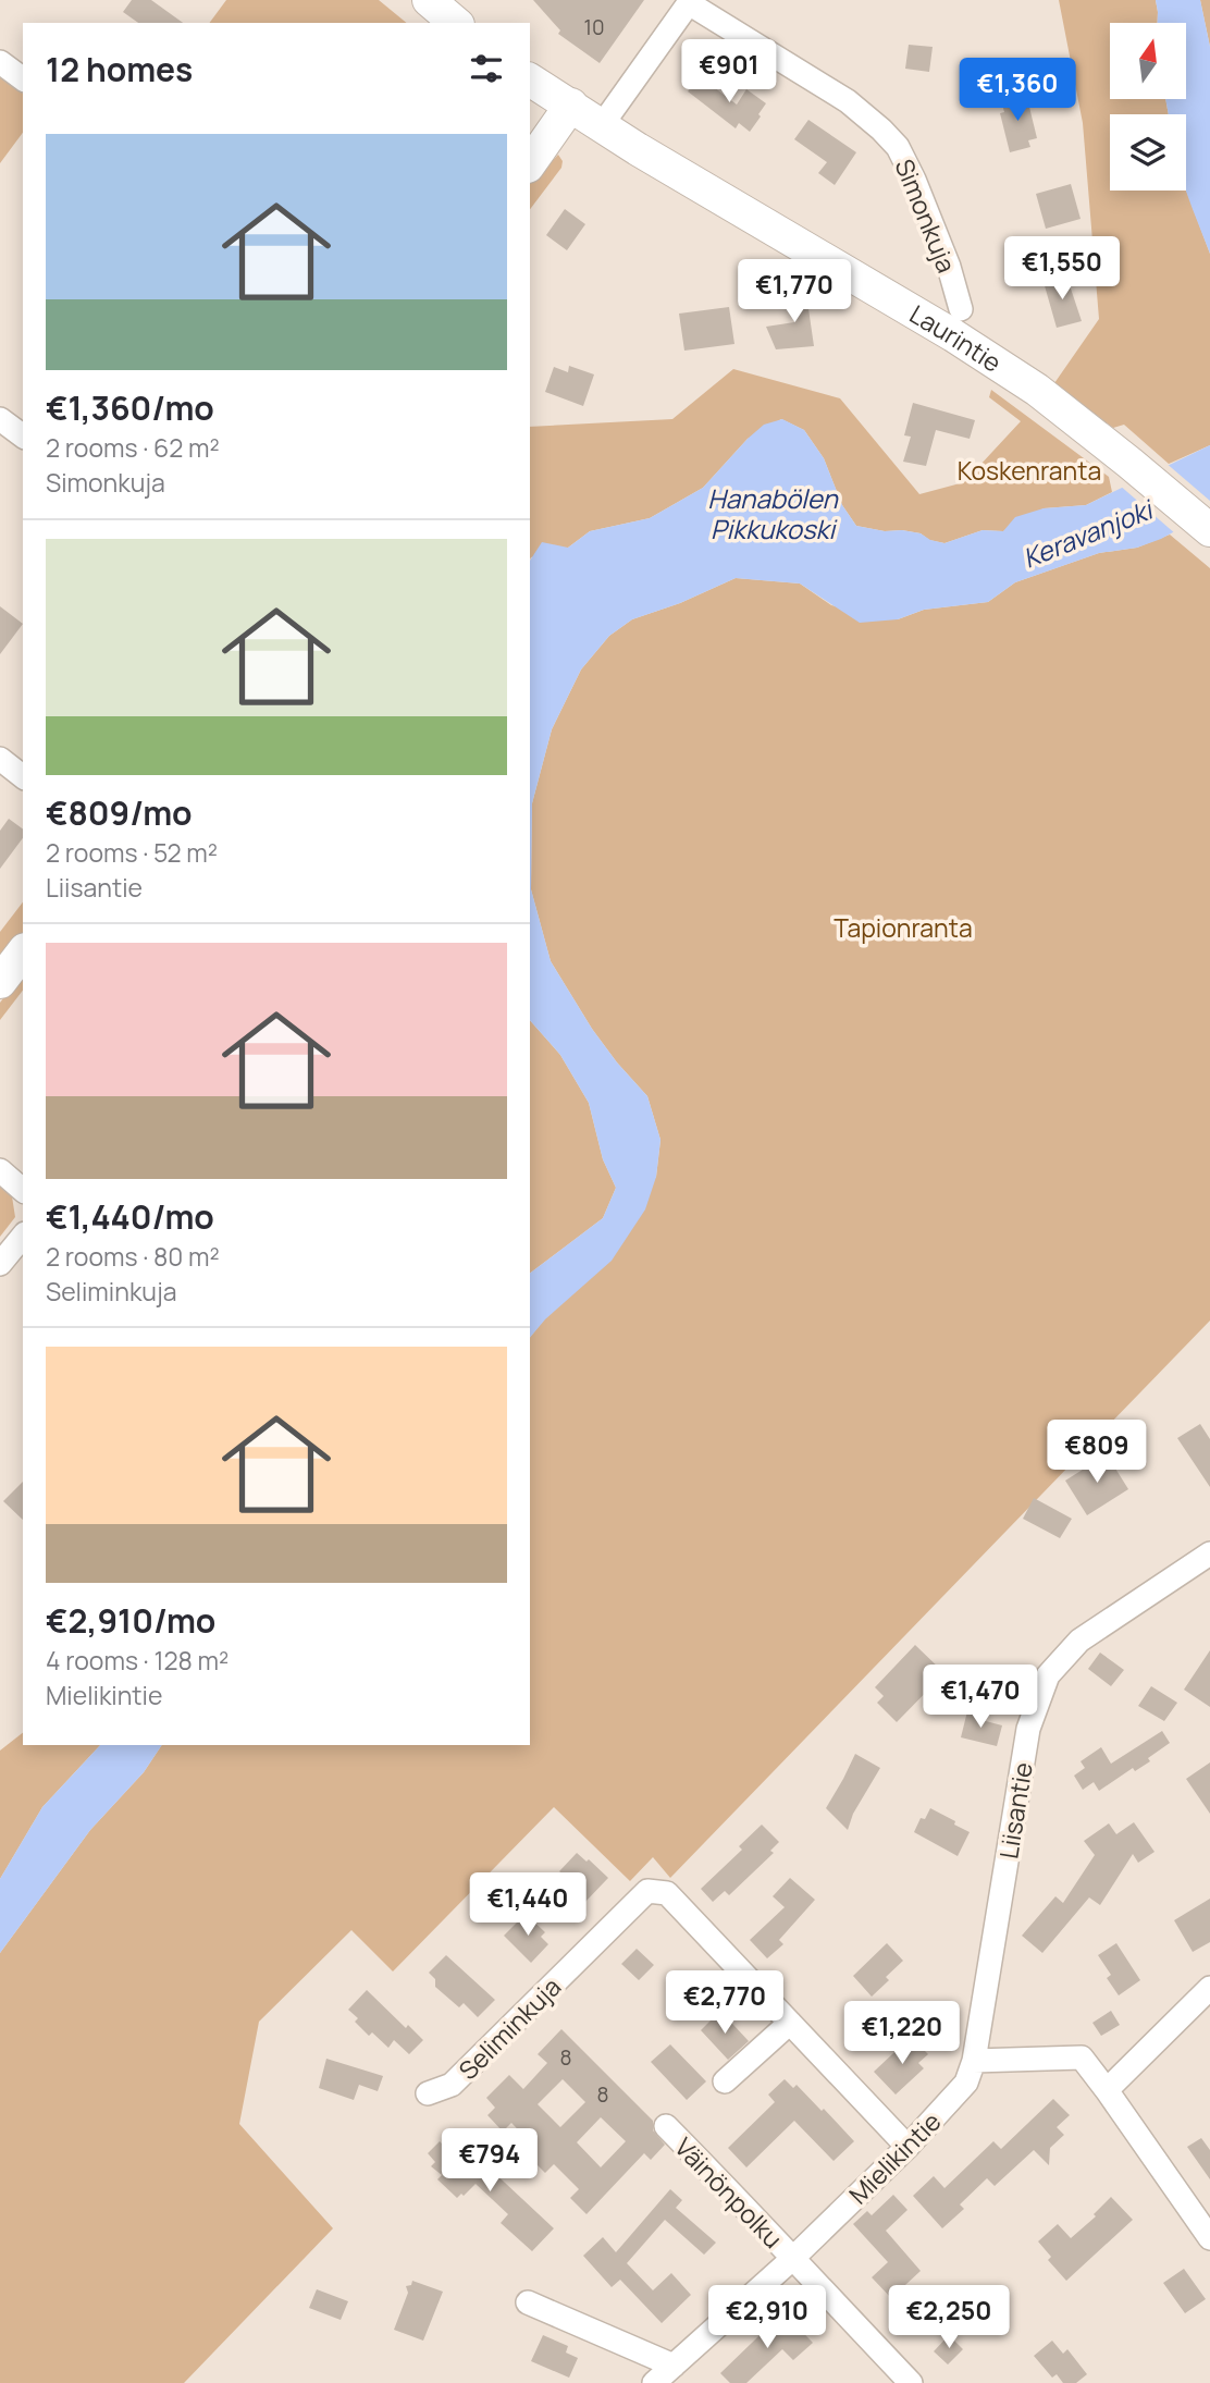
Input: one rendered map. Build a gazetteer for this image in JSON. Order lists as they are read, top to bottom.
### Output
{
  "streets": {
    "street": [
      "Simonkuja",
      "Laurintie",
      "Liisantie",
      "Seliminkuja",
      "Mielikintie",
      "Väinönpolku"
    ]
  },
  "crossings": [
    ["Liisantie", "Mielikintie"],
    ["Seliminkuja", "Mielikintie"],
    ["Mielikintie", "Väinönpolku"]
  ],
  "water": ["Hanabölen Pikkukoski", "Keravanjoki"],
  "parks": ["Koskenranta", "Tapionranta"],
  "house_numbers": ["10", "8", "8"],
  "north": "top",
  "page": {
    "heading": "12 homes",
    "price": [
      "€901",
      "€1,360",
      "€1,550",
      "€1,770",
      "€809",
      "€1,470",
      "€1,440",
      "€2,770",
      "€1,220",
      "€794",
      "€2,910",
      "€2,250"
    ],
    "list": [
      {
        "name": "€1,360/mo",
        "note": "2 rooms · 62 m² · Simonkuja"
      },
      {
        "name": "€809/mo",
        "note": "2 rooms · 52 m² · Liisantie"
      },
      {
        "name": "€1,440/mo",
        "note": "2 rooms · 80 m² · Seliminkuja"
      },
      {
        "name": "€2,910/mo",
        "note": "4 rooms · 128 m² · Mielikintie"
      }
    ]
  }
}
